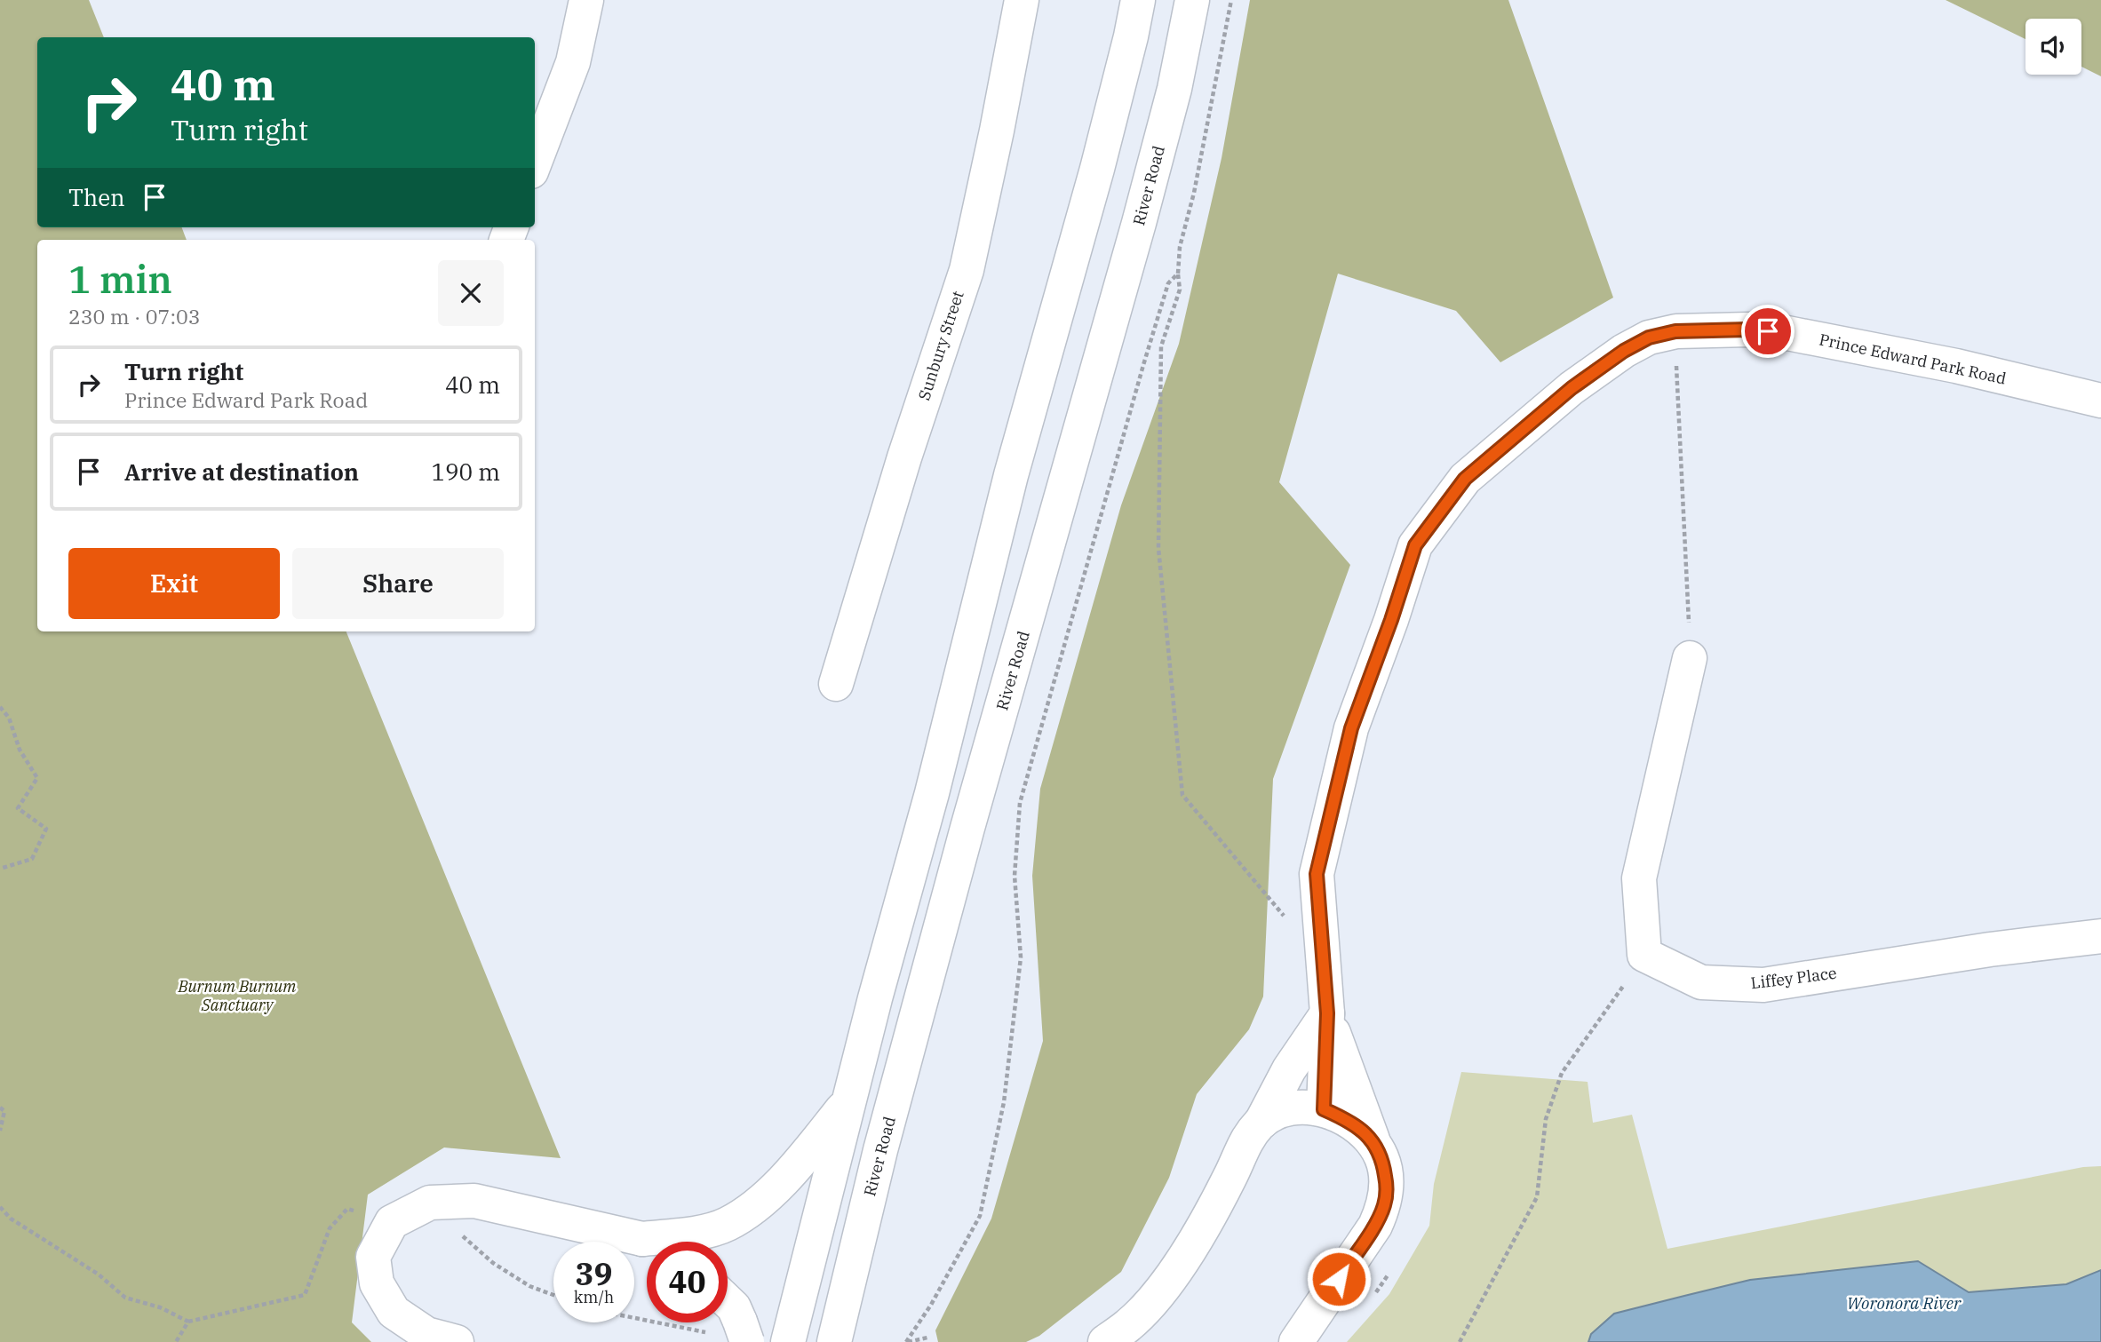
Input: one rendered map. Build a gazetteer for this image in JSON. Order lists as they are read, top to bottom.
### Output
{
  "streets": {
    "street": [
      "River Road",
      "Sunbury Street",
      "Prince Edward Park Road",
      "Liffey Place"
    ]
  },
  "water": ["Woronora River"],
  "parks": ["Burnum Burnum Sanctuary"],
  "page": {
    "turn": ["40 m", "Turn right"],
    "then": "Then",
    "heading": ["1 min", "230 m · 07:03"],
    "list": [
      {
        "name": "Turn right",
        "note": "Prince Edward Park Road",
        "value": "40 m"
      },
      {
        "name": "Arrive at destination",
        "value": "190 m"
      }
    ],
    "buttons": ["Exit", "Share"],
    "speed": "39 km/h",
    "limit": "40"
  }
}
